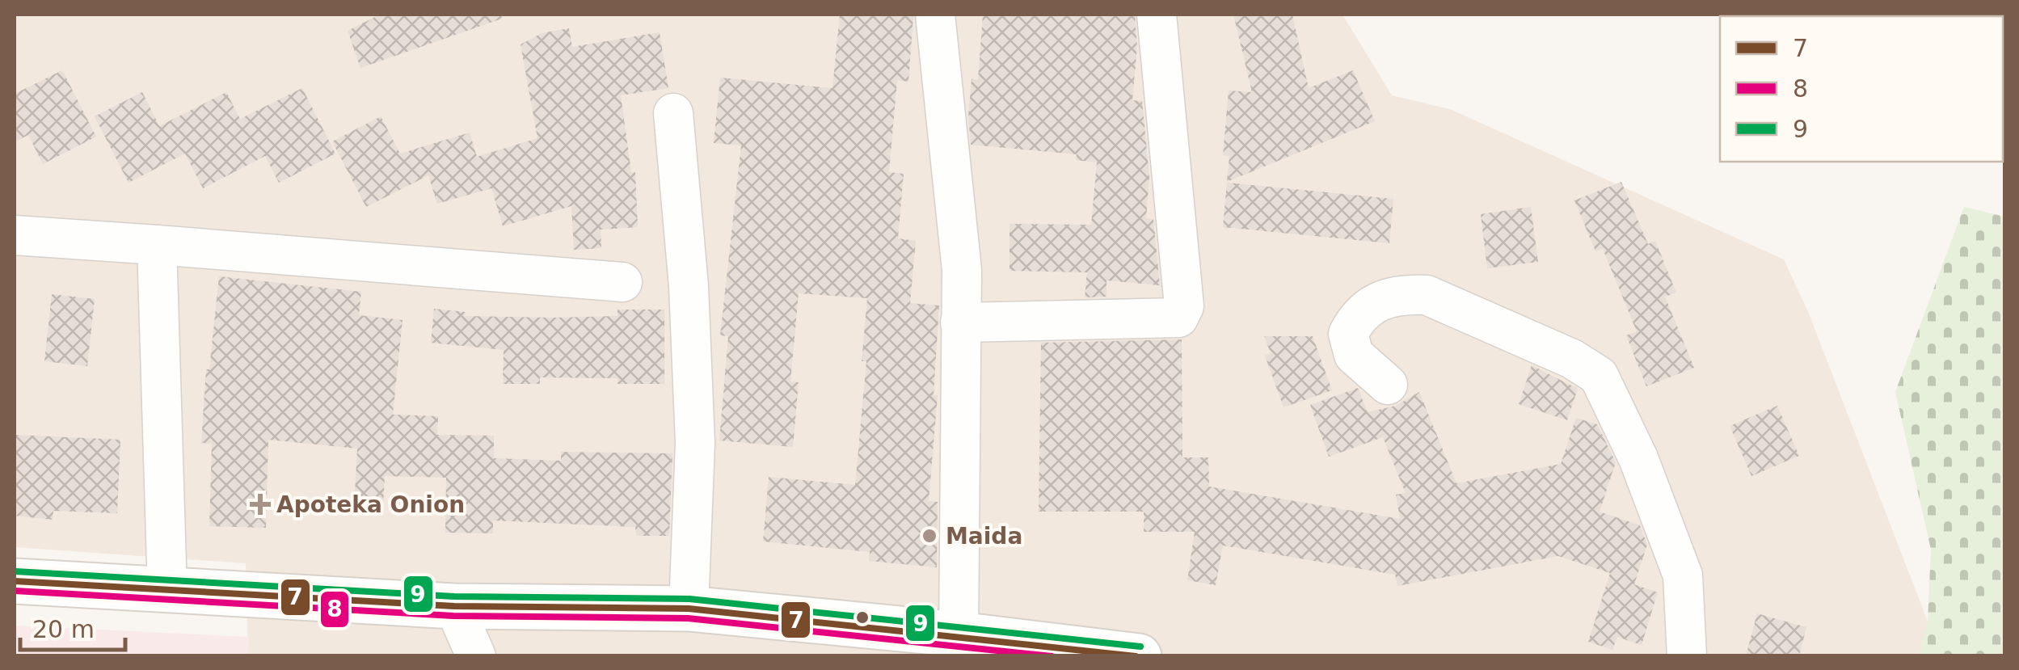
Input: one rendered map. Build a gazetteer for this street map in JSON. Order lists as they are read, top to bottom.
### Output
{
  "places": {
    "health": ["Apoteka Onion"],
    "other": ["Maida"]
  },
  "lines": ["transit line 9", "transit line 7", "transit line 8"],
  "legend": ["7", "8", "9"],
  "scale_bar": "20 m"
}
